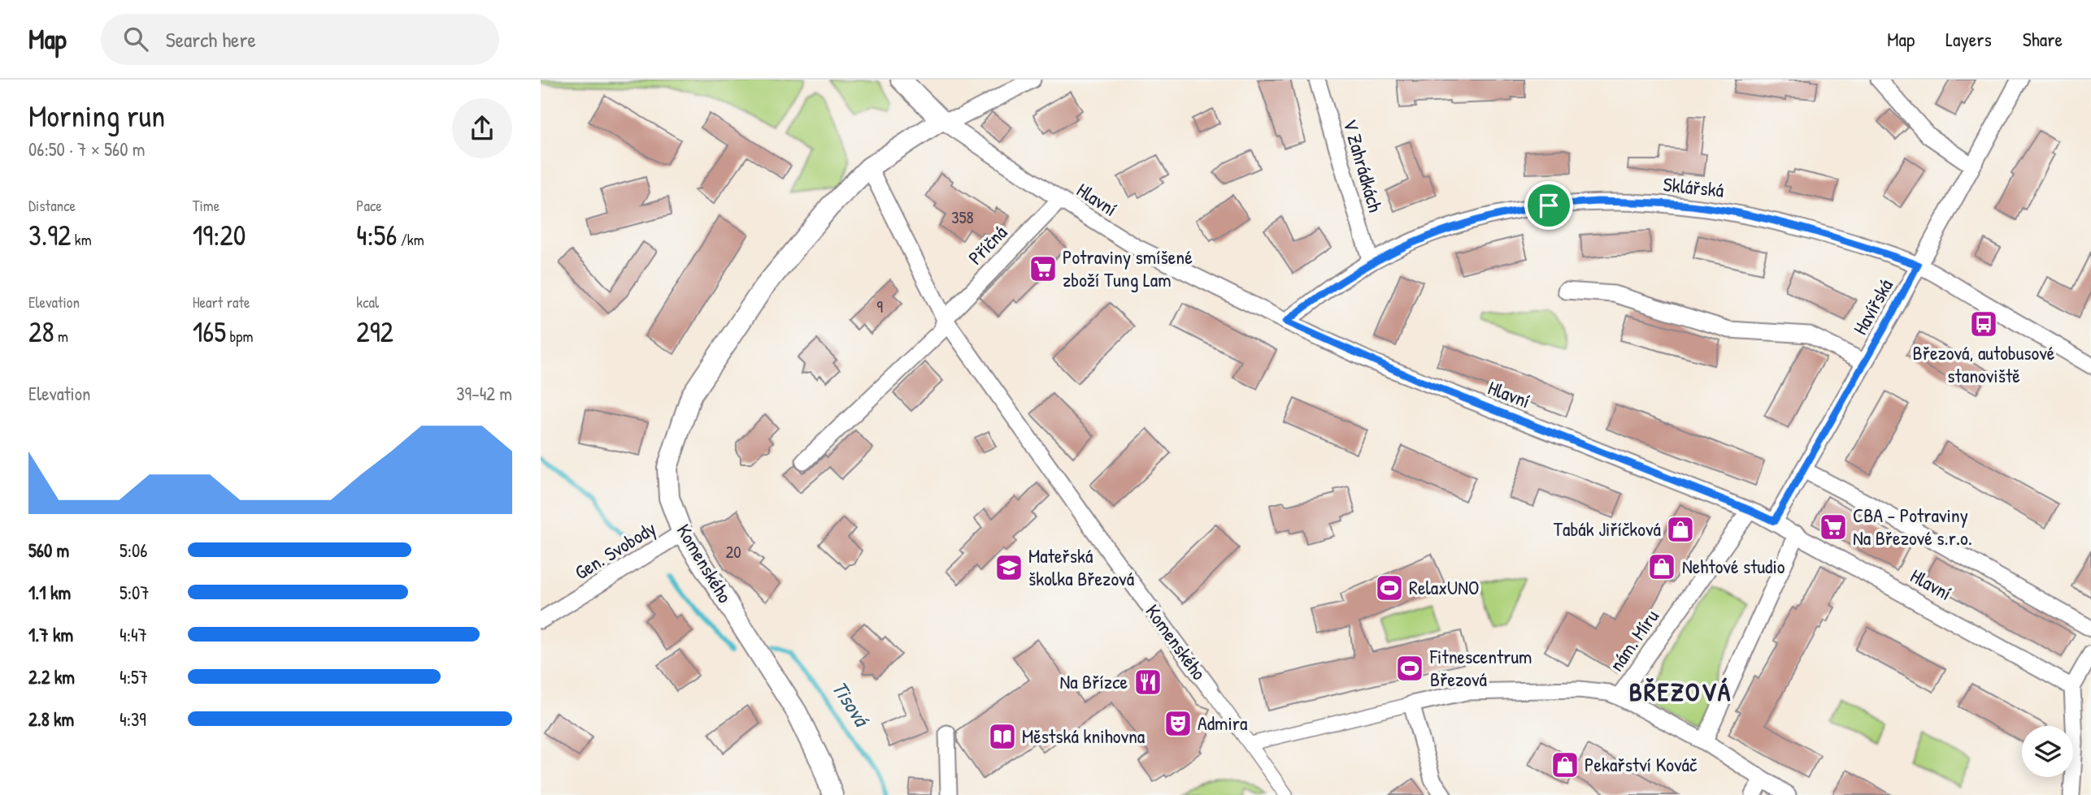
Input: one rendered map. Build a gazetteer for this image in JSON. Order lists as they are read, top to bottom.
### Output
{
  "streets": {
    "street": [
      "V Zahrádkách",
      "Sklářská",
      "Hlavní",
      "Příčná",
      "Havířská",
      "Gen. Svobody",
      "Komenského",
      "nám. Míru"
    ]
  },
  "crossings": [
    ["V Zahrádkách", "Sklářská"],
    ["Sklářská", "Hlavní"],
    ["Sklářská", "Havířská"],
    ["Hlavní", "Příčná"],
    ["Hlavní", "Havířská"],
    ["Hlavní", "Komenského"],
    ["Hlavní", "nám. Míru"],
    ["Příčná", "Komenského"],
    ["Gen. Svobody", "Komenského"]
  ],
  "districts": ["BŘEZOVÁ"],
  "water": ["Tisová"],
  "places": {
    "supermarket": ["Potraviny smíšené zboží Tung Lam", "CBA - Potraviny Na Březové s.r.o."],
    "bus stop": ["Březová, autobusové stanoviště"],
    "shop": ["Tabák Jiříčková", "Nehtové studio", "Pekařství Kováč"],
    "school or university": ["Mateřská školka Březová"],
    "sports": ["RelaxUNO", "Fitnescentrum Březová"],
    "restaurant": ["Na Břízce"],
    "theatre": ["Admira"],
    "library": ["Městská knihovna"]
  },
  "house_numbers": ["358", "9", "20"],
  "page": {
    "header": "Map",
    "search": "Search here",
    "nav": ["Map", "Layers", "Share"],
    "heading": ["Morning run", "06:50 · 7 × 560 m"],
    "stats": [
      ["Distance", "3.92 km"],
      ["Time", "19:20"],
      ["Pace", "4:56 /km"],
      ["Elevation", "28 m"],
      ["Heart rate", "165 bpm"],
      ["kcal", "292"]
    ],
    "chart": ["Elevation", "39–42 m"],
    "list": [
      {
        "name": "560 m",
        "note": "5:06"
      },
      {
        "name": "1.1 km",
        "note": "5:07"
      },
      {
        "name": "1.7 km",
        "note": "4:47"
      },
      {
        "name": "2.2 km",
        "note": "4:57"
      },
      {
        "name": "2.8 km",
        "note": "4:39"
      }
    ]
  }
}
